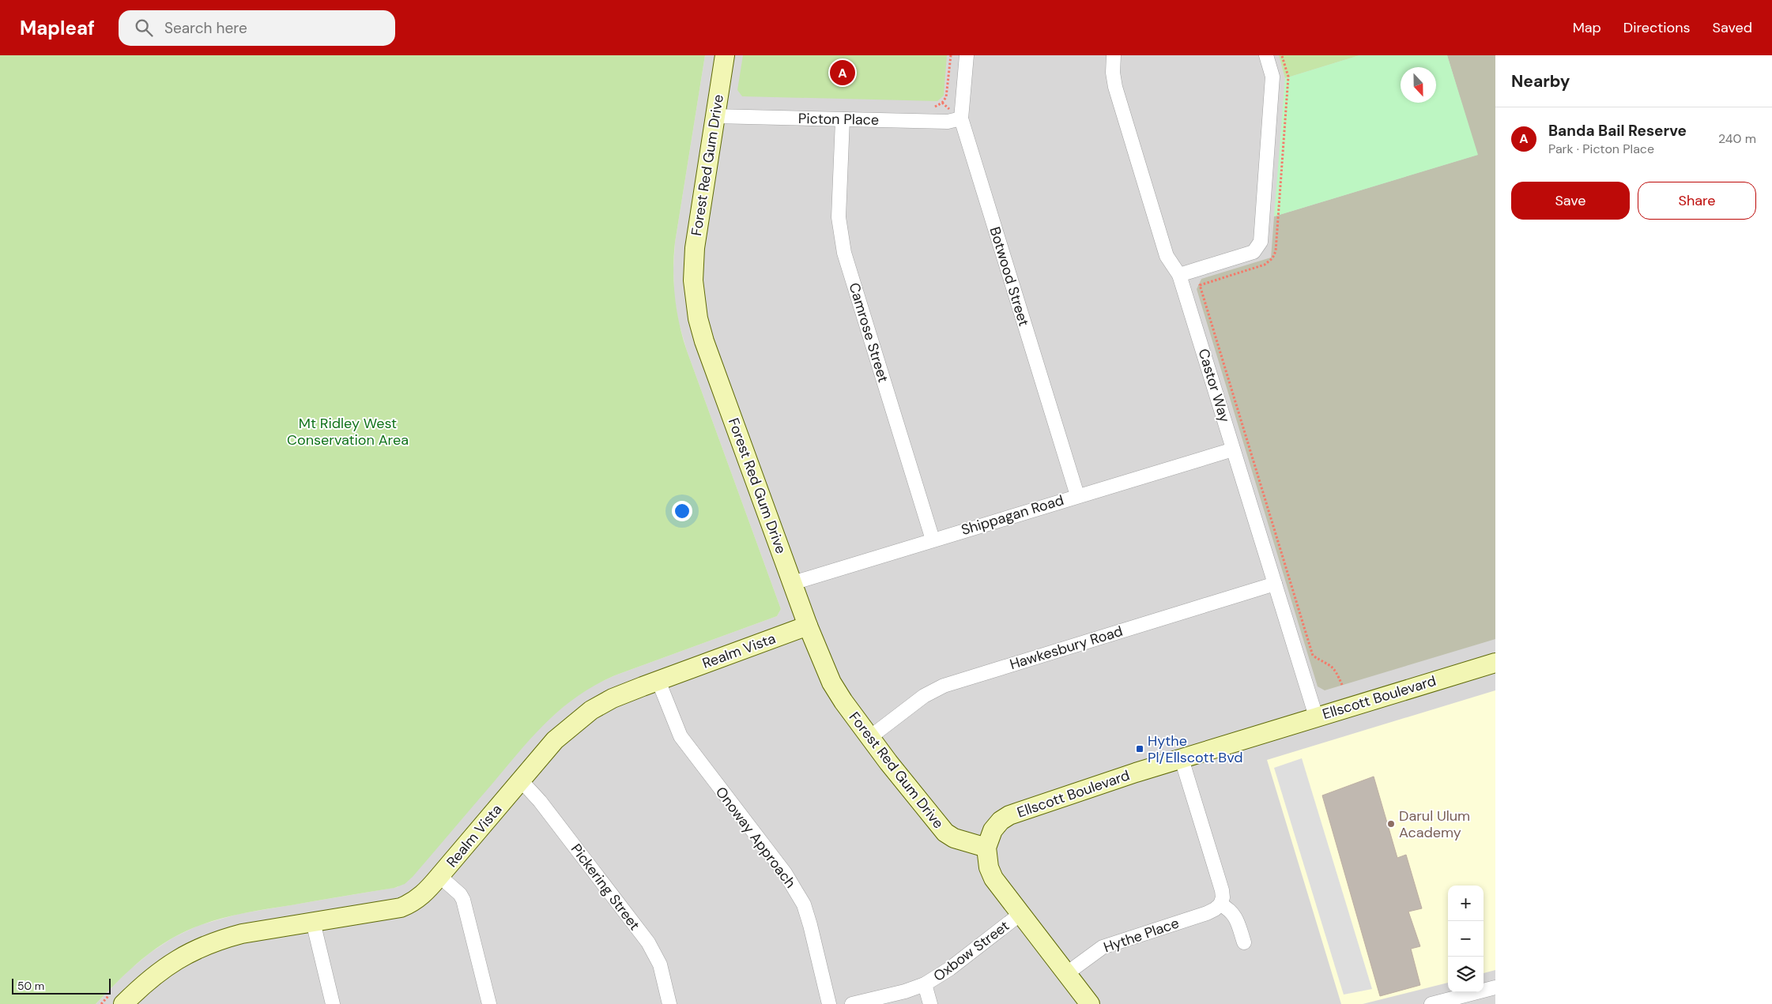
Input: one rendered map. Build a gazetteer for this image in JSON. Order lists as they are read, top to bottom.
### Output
{
  "streets": {
    "street": [
      "Picton Place",
      "Forest Red Gum Drive",
      "Botwood Street",
      "Camrose Street",
      "Castor Way",
      "Shippagan Road",
      "Hawkesbury Road",
      "Realm Vista",
      "Ellscott Boulevard",
      "Onoway Approach",
      "Pickering Street",
      "Hythe Place",
      "Oxbow Street"
    ]
  },
  "crossings": [
    ["Picton Place", "Forest Red Gum Drive"],
    ["Picton Place", "Botwood Street"],
    ["Picton Place", "Camrose Street"],
    ["Forest Red Gum Drive", "Shippagan Road"],
    ["Forest Red Gum Drive", "Hawkesbury Road"],
    ["Forest Red Gum Drive", "Realm Vista"],
    ["Forest Red Gum Drive", "Ellscott Boulevard"],
    ["Botwood Street", "Shippagan Road"],
    ["Camrose Street", "Shippagan Road"],
    ["Castor Way", "Shippagan Road"],
    ["Castor Way", "Hawkesbury Road"],
    ["Castor Way", "Ellscott Boulevard"],
    ["Realm Vista", "Onoway Approach"],
    ["Realm Vista", "Pickering Street"],
    ["Ellscott Boulevard", "Hythe Place"],
    ["Ellscott Boulevard", "Oxbow Street"]
  ],
  "parks": ["Mt Ridley West Conservation Area"],
  "places": {
    "transit": ["Hythe Pl/Ellscott Bvd"],
    "other": ["Darul Ulum Academy"]
  },
  "scale_bar": "50 m",
  "north": "bottom",
  "page": {
    "header": "Mapleaf",
    "search": "Search here",
    "nav": ["Map", "Directions", "Saved"],
    "heading": "Nearby",
    "pins": "A",
    "list": [
      {
        "mark": "A",
        "name": "Banda Bail Reserve",
        "note": "Park · Picton Place",
        "value": "240 m"
      }
    ],
    "buttons": ["Save", "Share"],
    "map_buttons": ["+", "−"],
    "scale": "50 m"
  }
}
